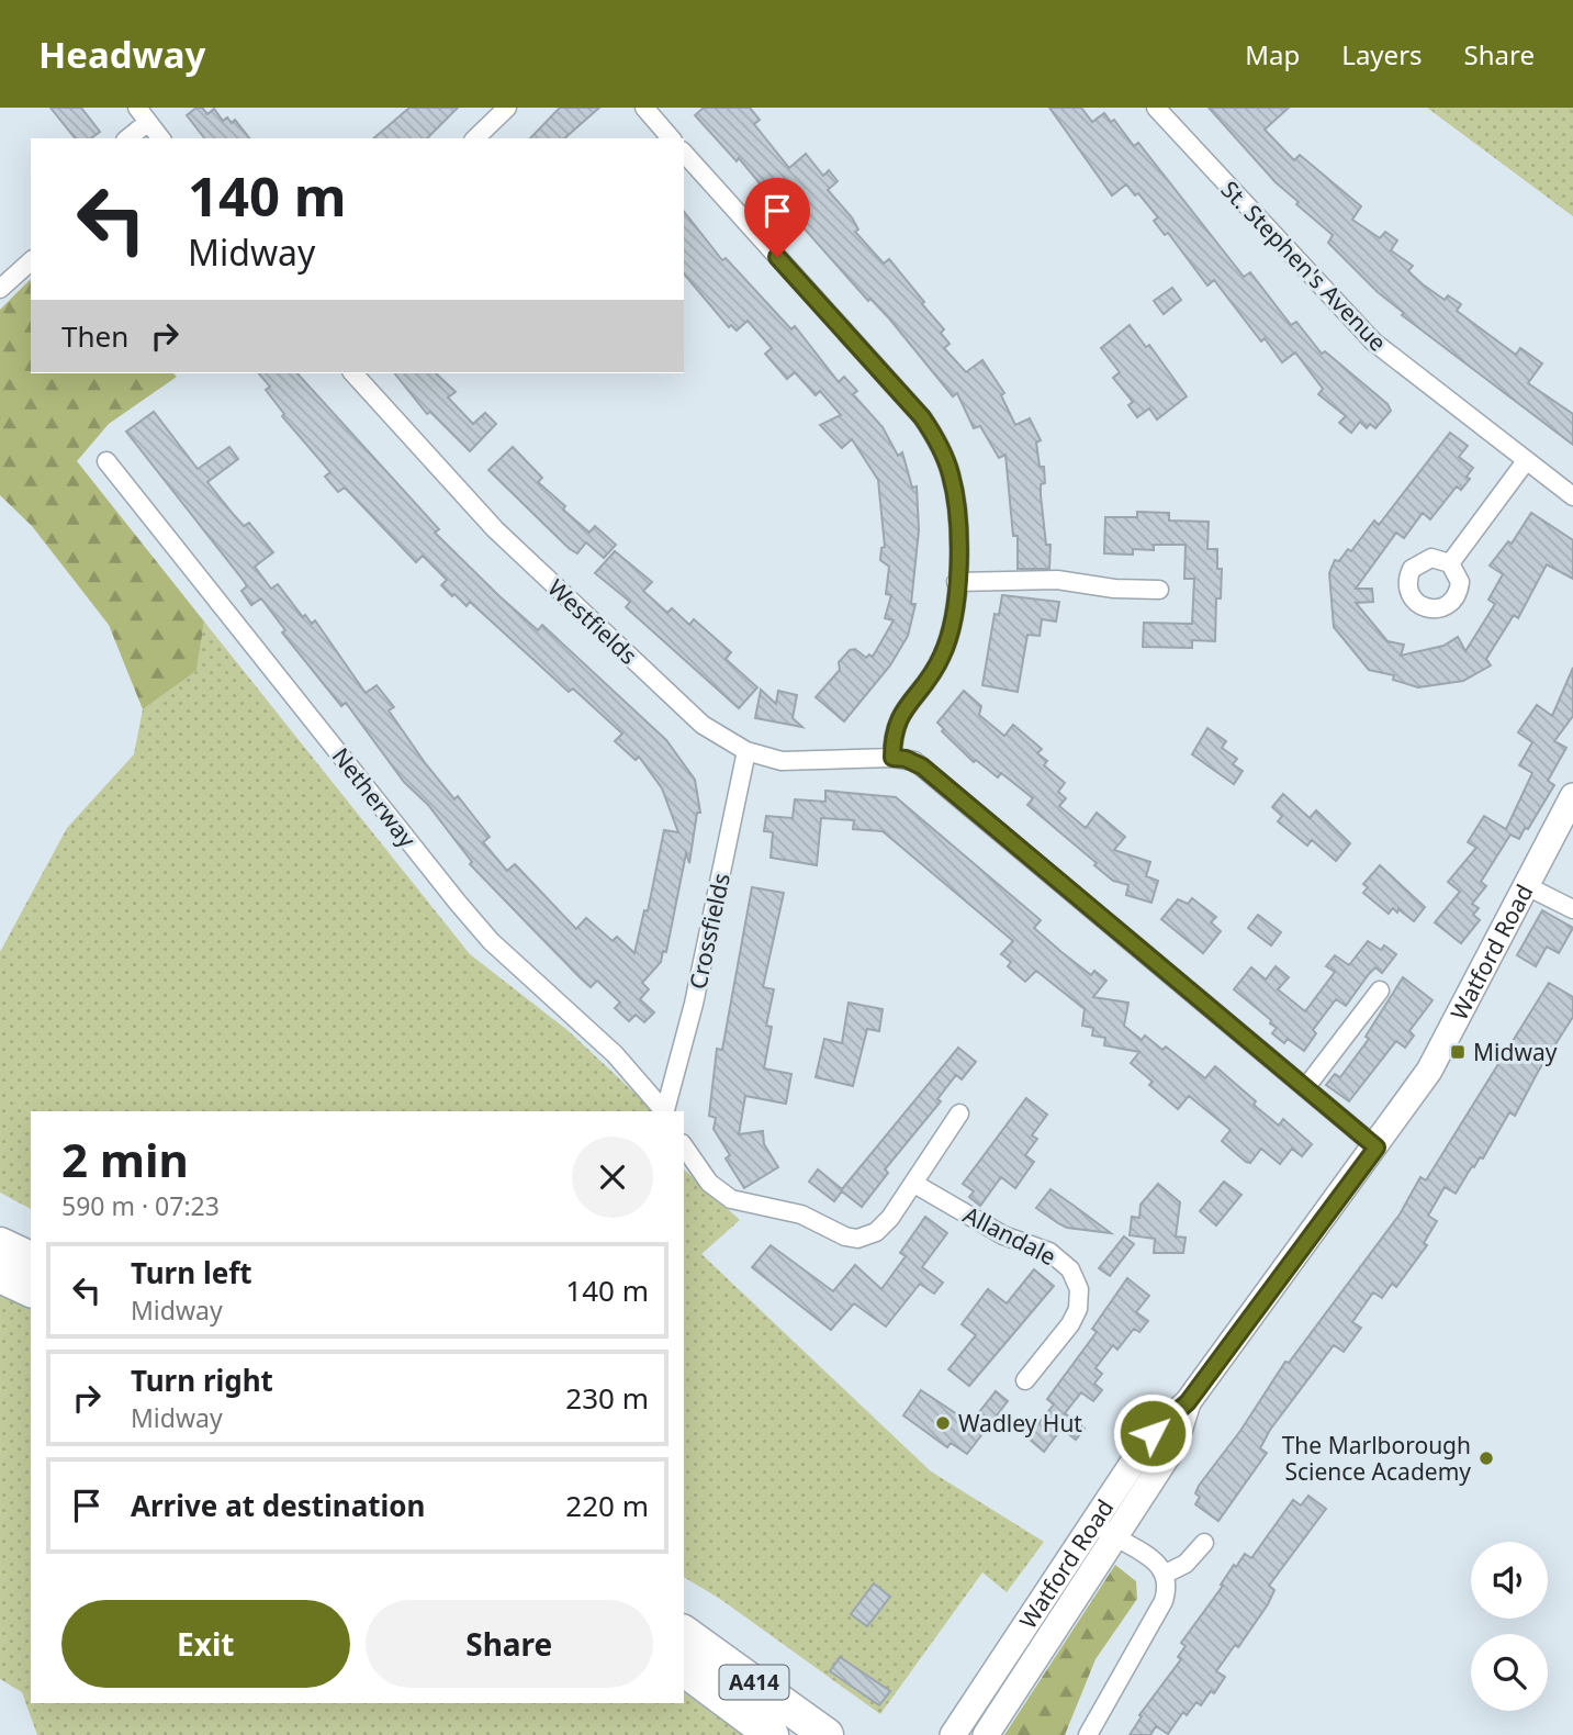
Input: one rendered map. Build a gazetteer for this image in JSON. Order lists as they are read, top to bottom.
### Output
{
  "streets": {
    "highway": ["A414"],
    "main road": ["Watford Road"],
    "street": [
      "St. Stephen's Avenue",
      "Westfields",
      "Netherway",
      "Crossfields",
      "Allandale"
    ]
  },
  "crossings": [
    ["Westfields", "Crossfields"],
    ["Netherway", "Crossfields"]
  ],
  "places": {
    "transit": ["Midway"],
    "other": ["Wadley Hut", "The Marlborough Science Academy"]
  },
  "page": {
    "header": "Headway",
    "nav": ["Map", "Layers", "Share"],
    "turn": ["140 m", "Midway"],
    "then": "Then",
    "heading": ["2 min", "590 m · 07:23"],
    "list": [
      {
        "name": "Turn left",
        "note": "Midway",
        "value": "140 m"
      },
      {
        "name": "Turn right",
        "note": "Midway",
        "value": "230 m"
      },
      {
        "name": "Arrive at destination",
        "value": "220 m"
      }
    ],
    "buttons": ["Exit", "Share"]
  }
}
